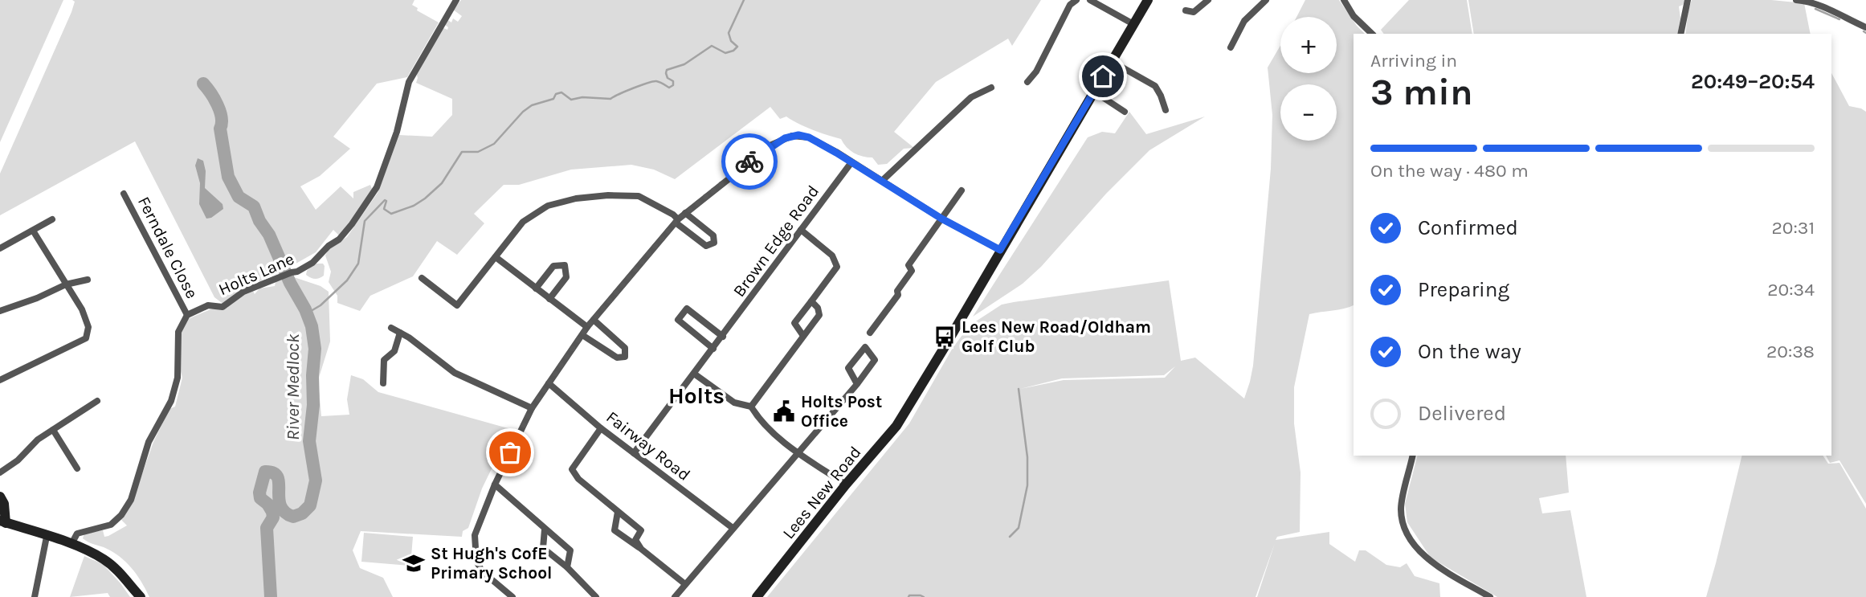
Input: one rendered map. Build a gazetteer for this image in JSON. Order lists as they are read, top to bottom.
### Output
{
  "streets": {
    "street": [
      "Brown Edge Road",
      "Ferndale Close",
      "Holts Lane",
      "Fairway Road",
      "Lees New Road"
    ]
  },
  "crossings": [
    ["Brown Edge Road", "Fairway Road"],
    ["Ferndale Close", "Holts Lane"]
  ],
  "districts": ["Holts"],
  "water": ["River Medlock"],
  "places": {
    "bus stop": ["Lees New Road/Oldham Golf Club"],
    "public building": ["Holts Post Office"],
    "school or university": ["St Hugh's CofE Primary School"]
  },
  "page": {
    "map_buttons": ["+", "−"],
    "heading": ["3 min", "Arriving in", "20:49–20:54"],
    "bar": "On the way · 480 m",
    "list": [
      ["Confirmed", "20:31"],
      ["Preparing", "20:34"],
      ["On the way", "20:38"],
      "Delivered"
    ]
  }
}
